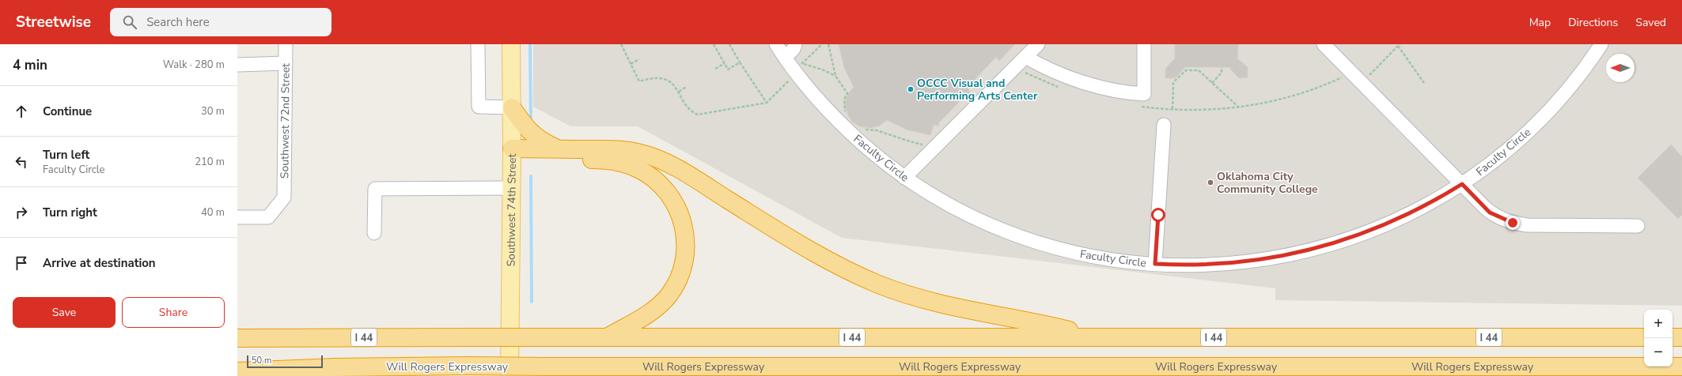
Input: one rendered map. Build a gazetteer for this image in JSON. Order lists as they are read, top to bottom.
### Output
{
  "streets": {
    "highway": ["I 44", "Will Rogers Expressway"],
    "main road": ["Southwest 74th Street"],
    "street": ["Southwest 72nd Street", "Faculty Circle"]
  },
  "places": ["OCCC Visual and Performing Arts Center", "Oklahoma City Community College"],
  "scale_bar": "50 m",
  "north": "left",
  "page": {
    "header": "Streetwise",
    "search": "Search here",
    "nav": ["Map", "Directions", "Saved"],
    "heading": ["4 min", "Walk · 280 m"],
    "list": [
      ["Continue", "30 m"],
      ["Turn left", "Faculty Circle", "210 m"],
      ["Turn right", "40 m"],
      "Arrive at destination"
    ],
    "buttons": ["Save", "Share"],
    "map_buttons": ["+", "−"],
    "scale": "50 m"
  }
}
